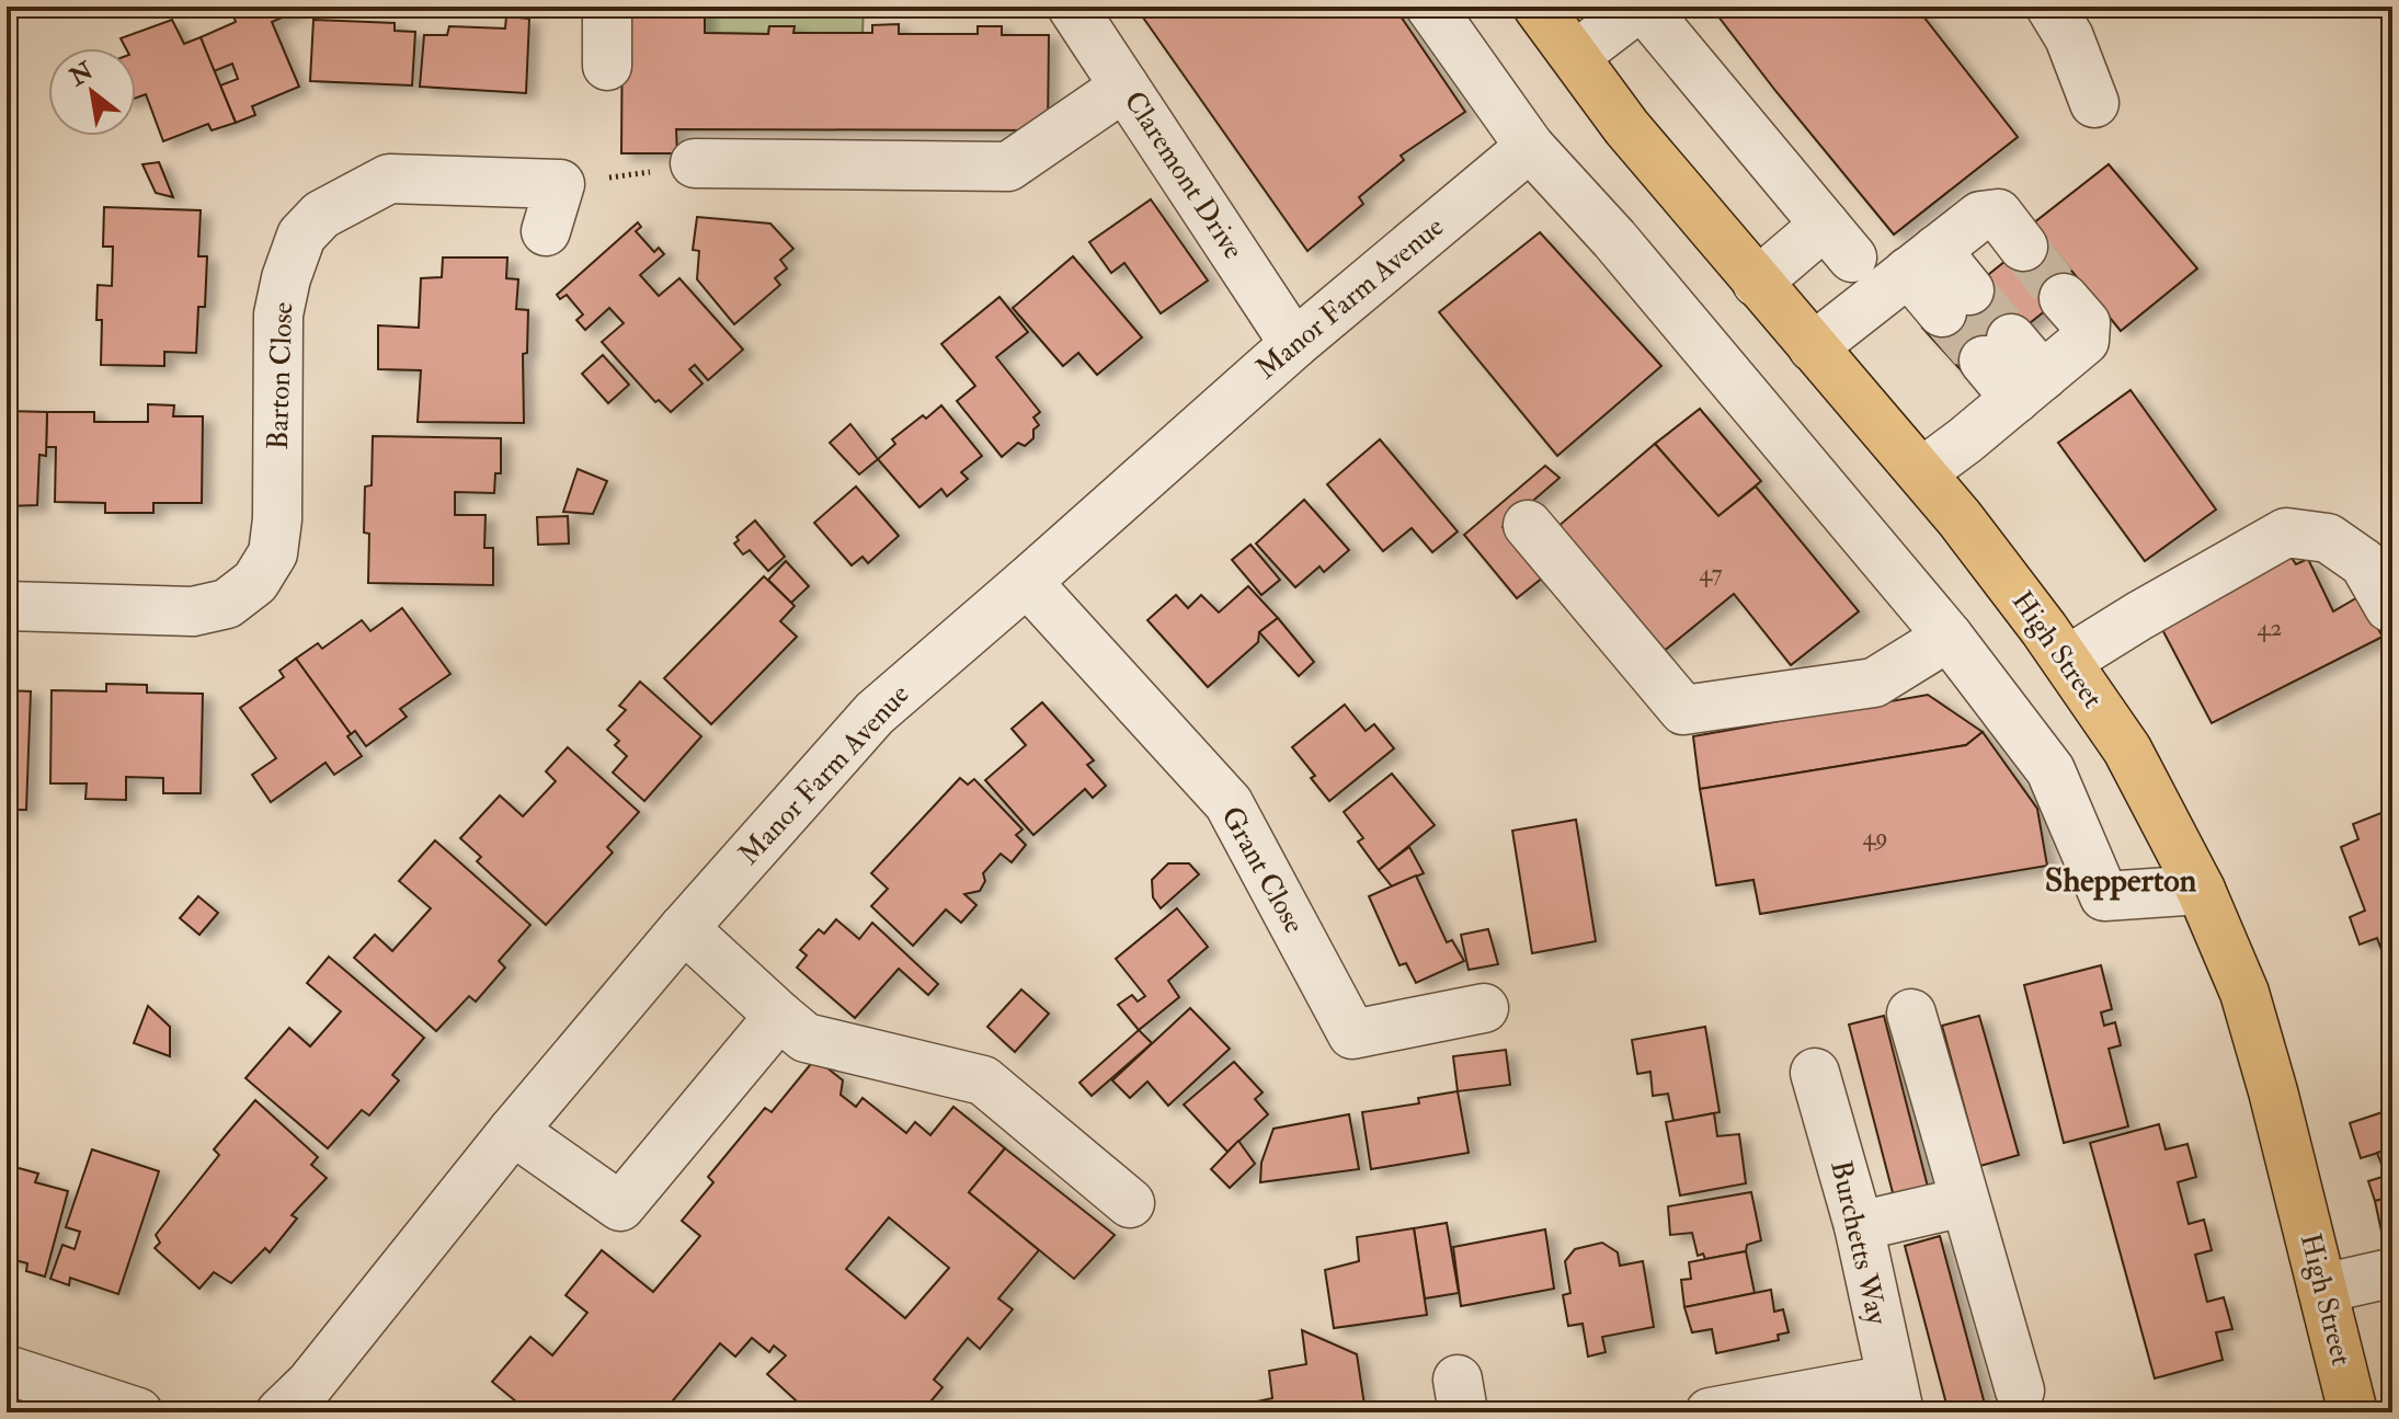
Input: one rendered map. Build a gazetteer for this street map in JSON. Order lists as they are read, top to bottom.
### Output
{
  "streets": {
    "main road": ["High Street"],
    "street": [
      "Claremont Drive",
      "Manor Farm Avenue",
      "Barton Close",
      "Grant Close",
      "Burchetts Way"
    ]
  },
  "crossings": [
    ["Claremont Drive", "Manor Farm Avenue"],
    ["Manor Farm Avenue", "Grant Close"]
  ],
  "districts": ["Shepperton"],
  "house_numbers": ["47", "42", "49"],
  "north": "top left"
}
